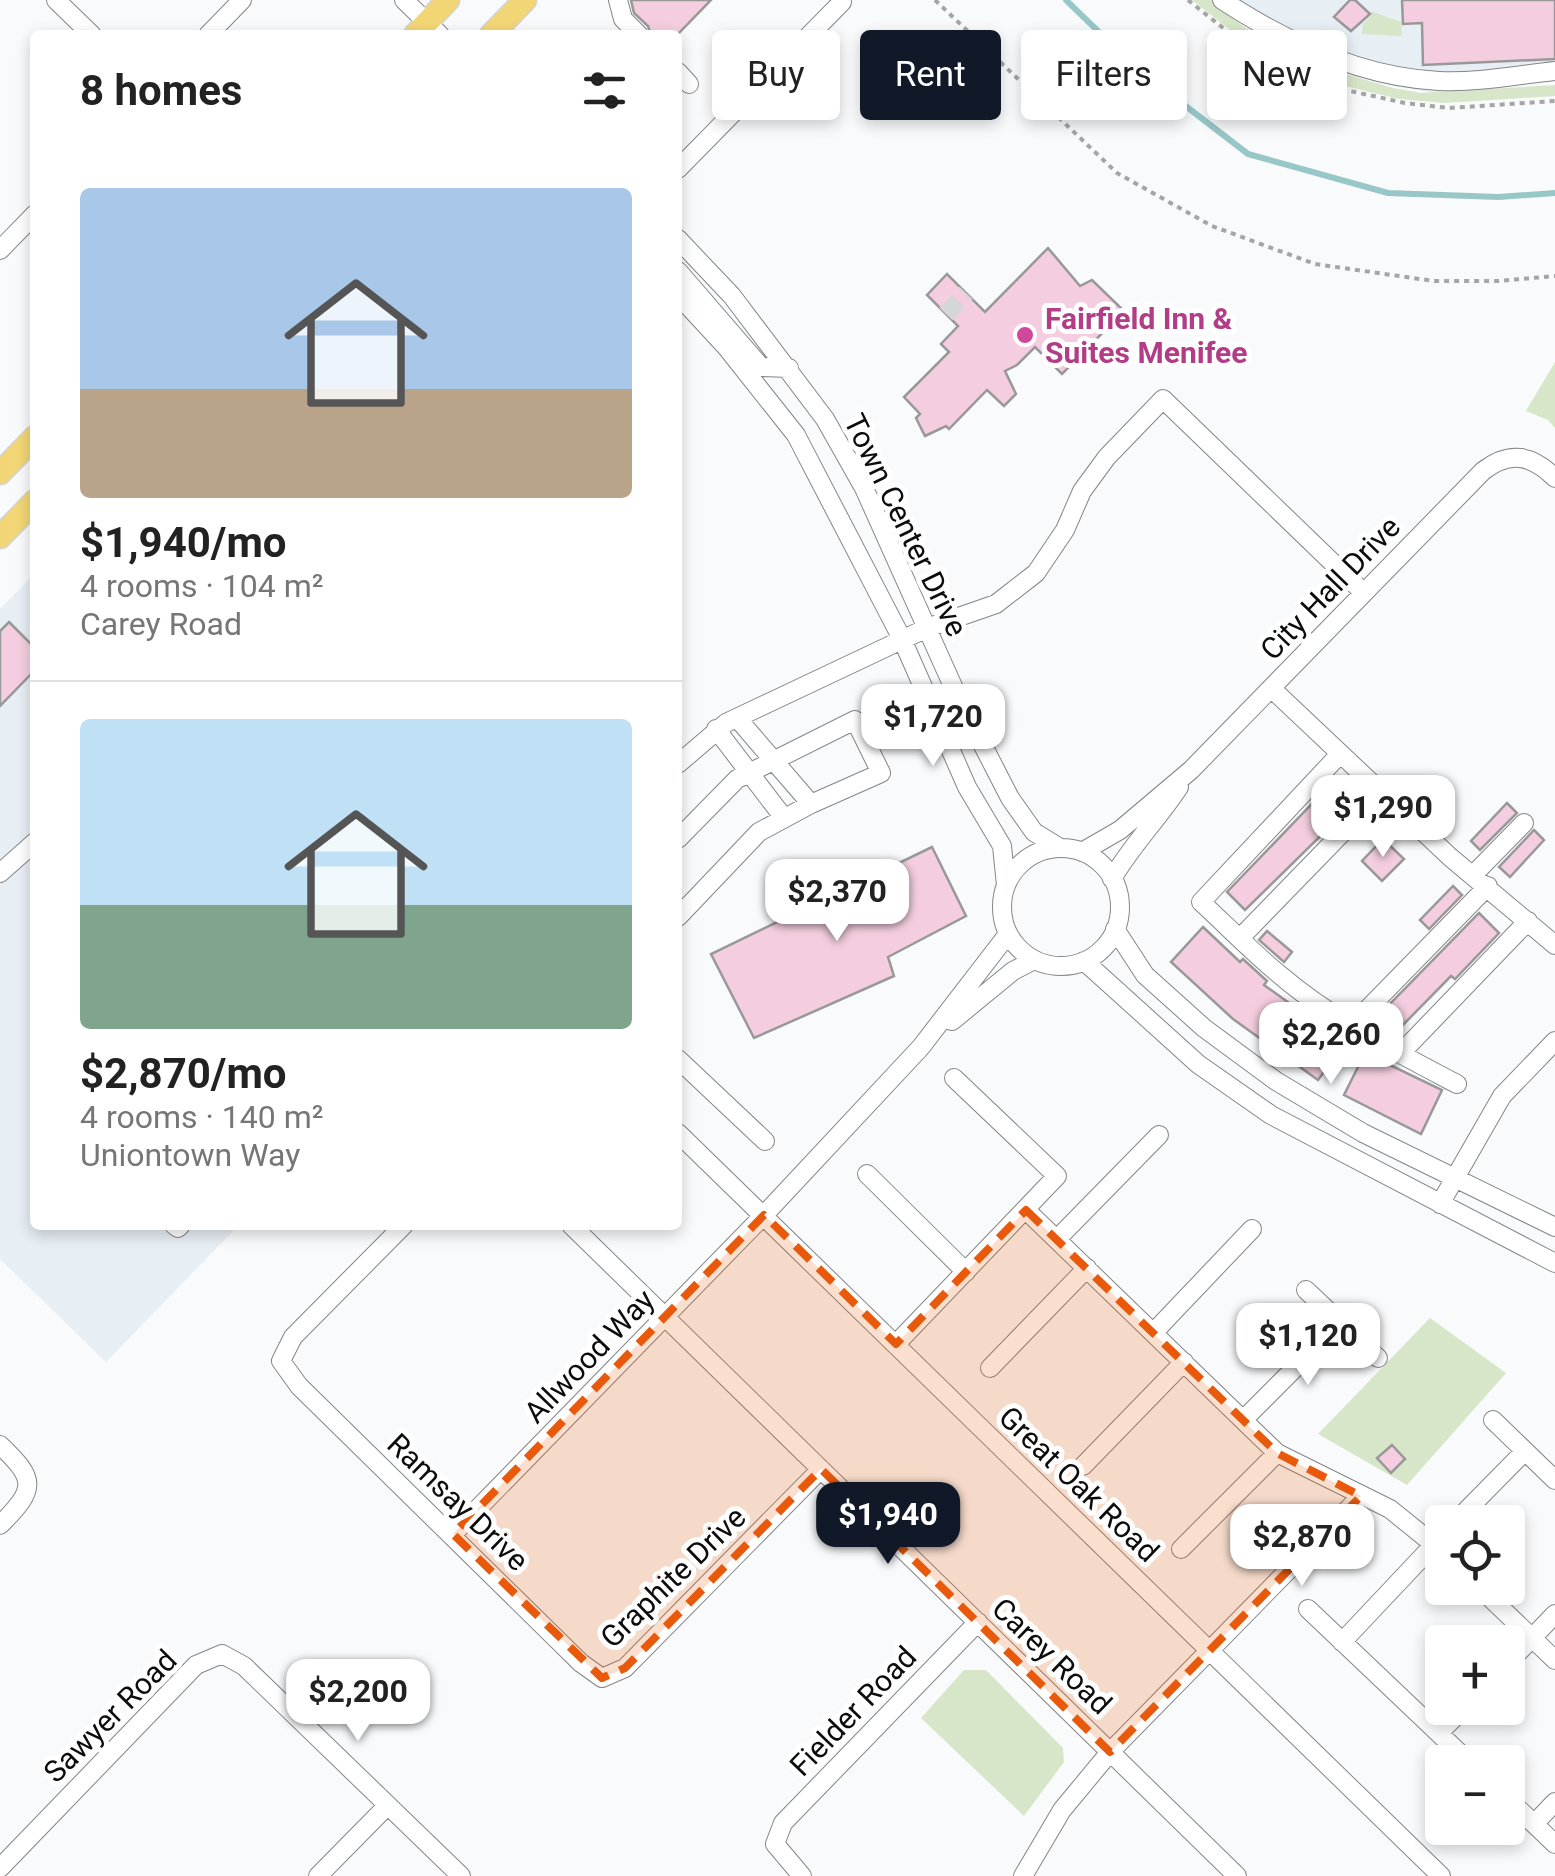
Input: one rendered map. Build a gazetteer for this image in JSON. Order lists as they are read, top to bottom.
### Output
{
  "streets": {
    "street": [
      "Town Center Drive",
      "City Hall Drive",
      "Allwood Way",
      "Great Oak Road",
      "Ramsay Drive",
      "Graphite Drive",
      "Carey Road",
      "Fielder Road",
      "Sawyer Road"
    ]
  },
  "crossings": [
    ["Town Center Drive", "City Hall Drive"],
    ["Allwood Way", "Great Oak Road"],
    ["Allwood Way", "Ramsay Drive"],
    ["Allwood Way", "Carey Road"],
    ["Ramsay Drive", "Graphite Drive"],
    ["Graphite Drive", "Carey Road"],
    ["Carey Road", "Fielder Road"]
  ],
  "places": ["Fairfield Inn & Suites Menifee"],
  "page": {
    "chip": [
      "Buy",
      "Rent",
      "Filters",
      "New"
    ],
    "heading": "8 homes",
    "list": [
      {
        "name": "$1,940/mo",
        "note": "4 rooms · 104 m² · Carey Road"
      },
      {
        "name": "$2,870/mo",
        "note": "4 rooms · 140 m² · Uniontown Way"
      }
    ],
    "price": [
      "$1,720",
      "$1,290",
      "$2,370",
      "$2,260",
      "$1,120",
      "$1,940",
      "$2,870",
      "$2,200"
    ],
    "map_buttons": ["+", "−"]
  }
}
